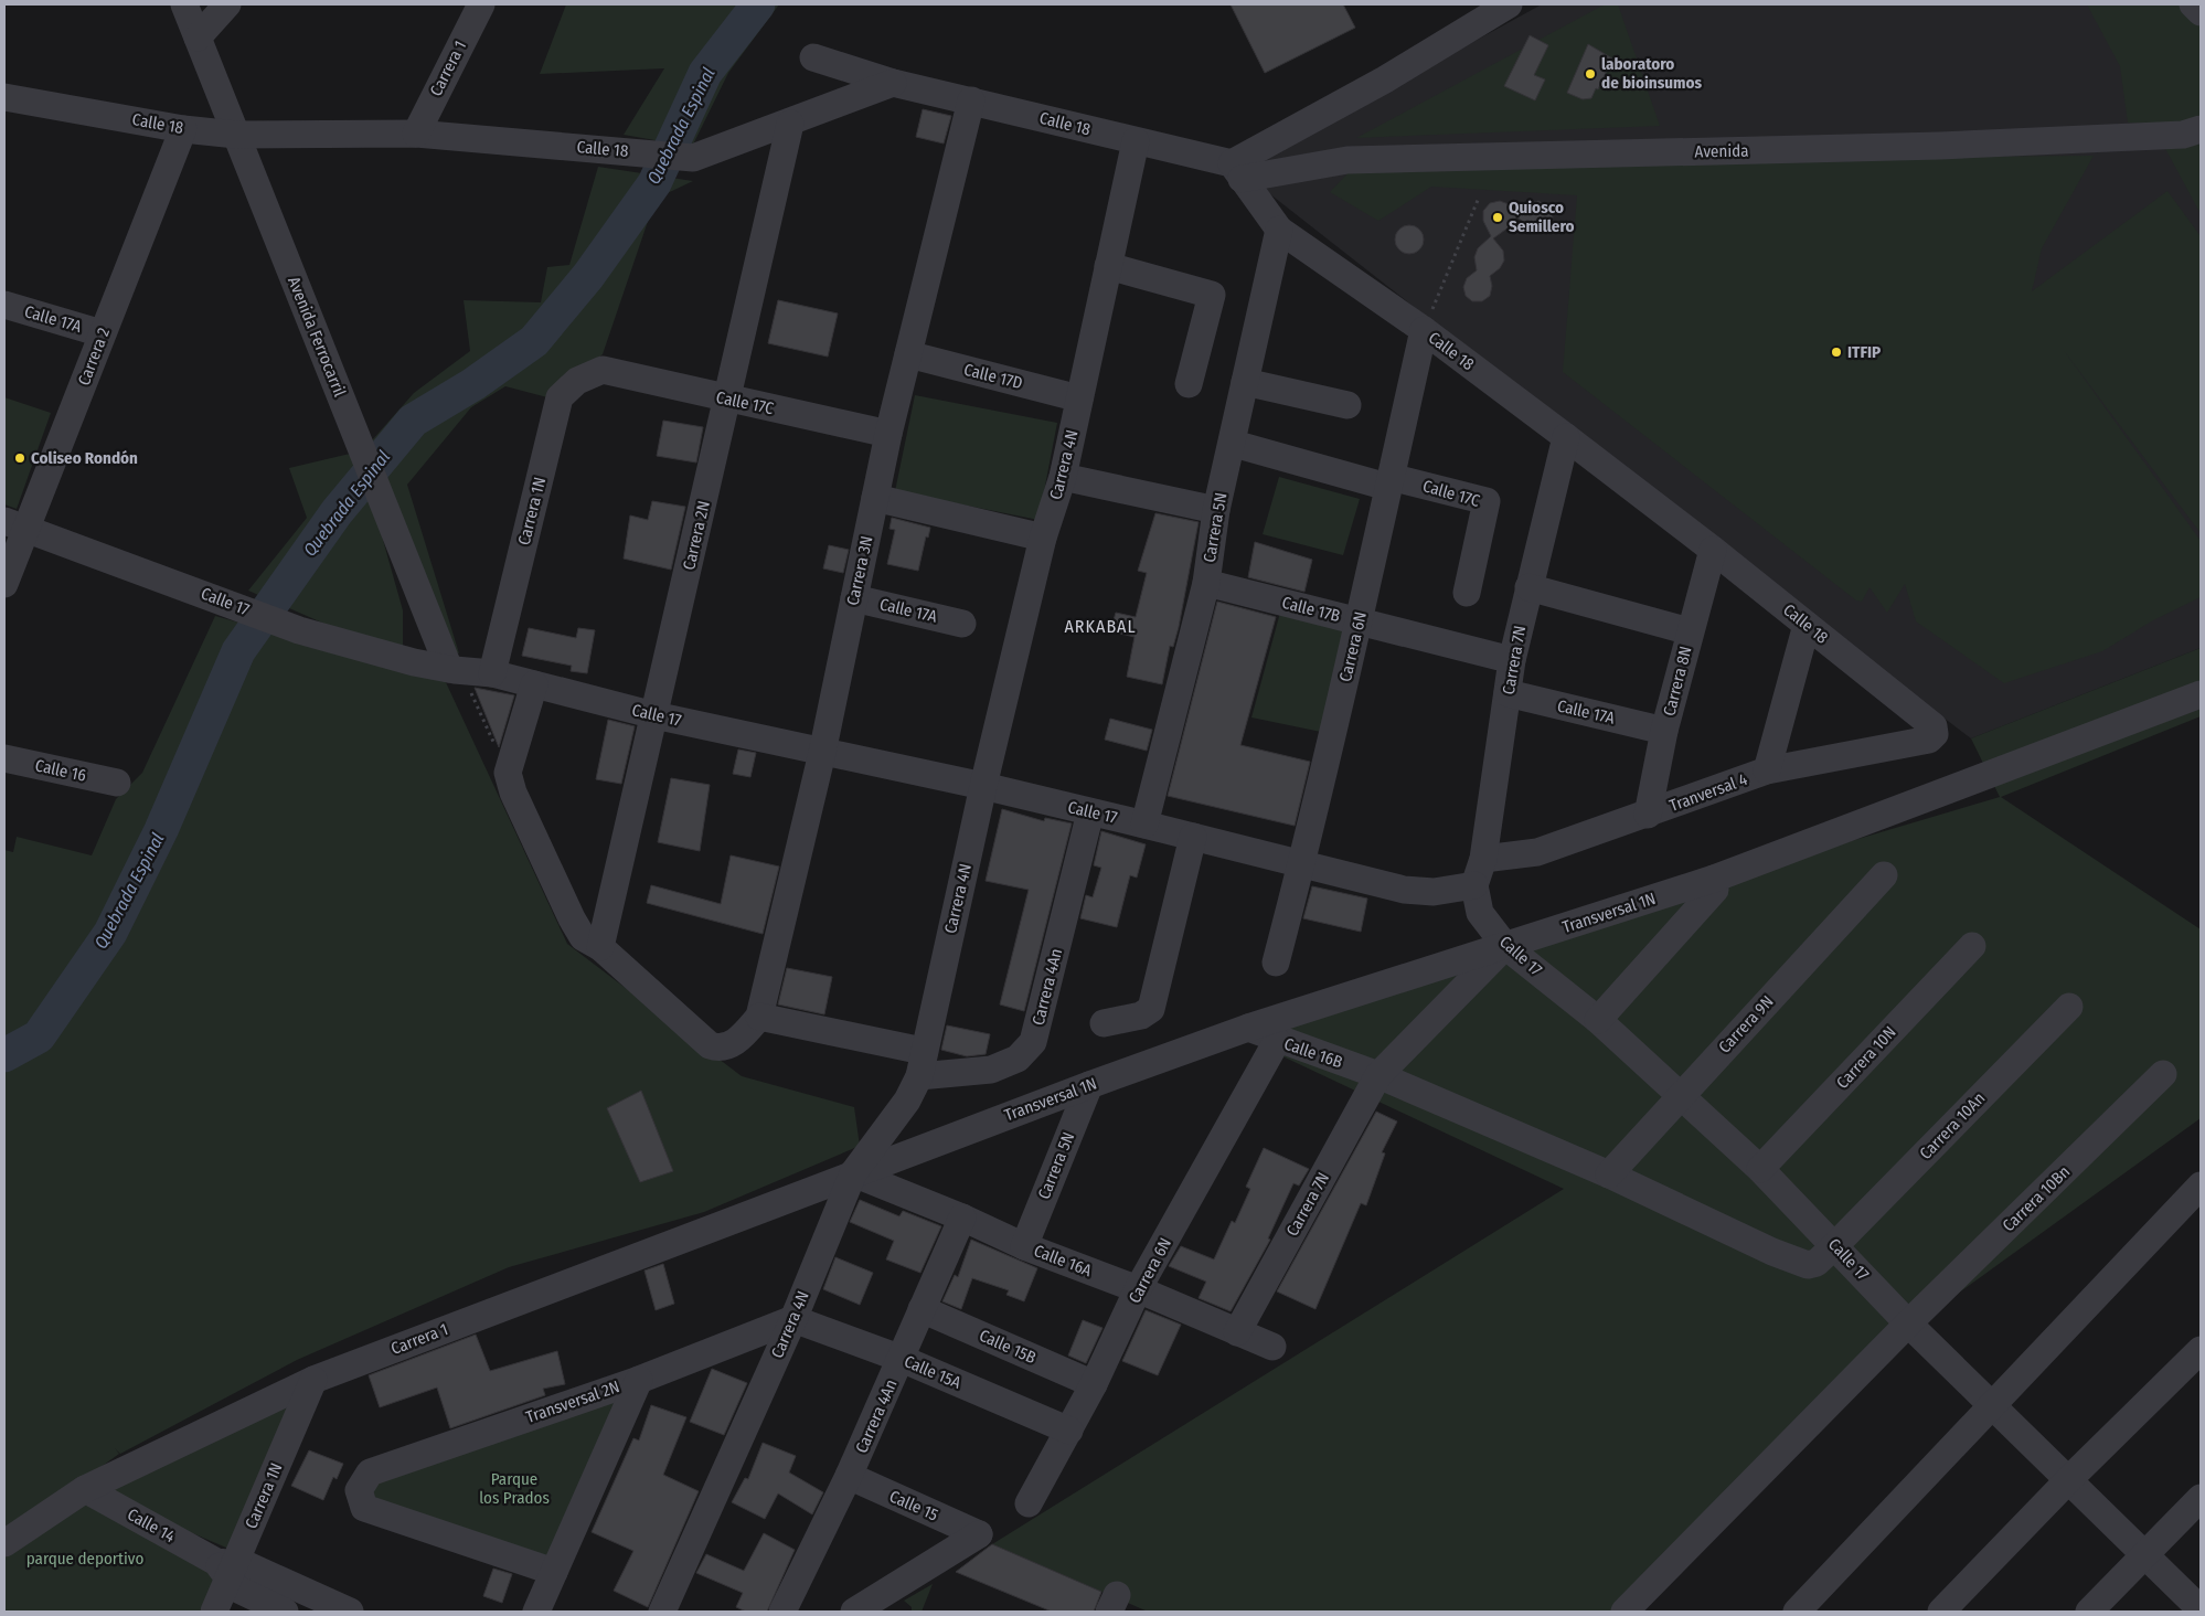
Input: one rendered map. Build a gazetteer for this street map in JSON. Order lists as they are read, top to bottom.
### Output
{
  "streets": {
    "street": [
      "Carrera 1",
      "Calle 18",
      "Avenida",
      "Calle 17A",
      "Avenida Ferrocarril",
      "Carrera 2",
      "Calle 17D",
      "Calle 17C",
      "Carrera 4N",
      "Carrera 1N",
      "Carrera 5N",
      "Carrera 2N",
      "Carrera 3N",
      "Calle 17",
      "Calle 17B",
      "Carrera 6N",
      "Carrera 7N",
      "Carrera 8N",
      "Calle 16",
      "Tranversal 4",
      "Transversal 1N",
      "Carrera 4An",
      "Carrera 9N",
      "Calle 16B",
      "Carrera 10N",
      "Carrera 10An",
      "Carrera 10Bn",
      "Calle 16A",
      "Calle 15B",
      "Calle 15A",
      "Transversal 2N",
      "Calle 15",
      "Calle 14"
    ]
  },
  "crossings": [
    ["Carrera 1", "Calle 18"],
    ["Carrera 1", "Carrera 4N"],
    ["Carrera 1", "Carrera 1N"],
    ["Carrera 1", "Transversal 1N"],
    ["Carrera 1", "Calle 16A"],
    ["Carrera 1", "Calle 14"],
    ["Calle 18", "Avenida"],
    ["Calle 18", "Avenida Ferrocarril"],
    ["Calle 18", "Carrera 2"],
    ["Calle 18", "Carrera 4N"],
    ["Calle 18", "Carrera 5N"],
    ["Calle 18", "Carrera 2N"],
    ["Calle 18", "Carrera 3N"],
    ["Calle 18", "Carrera 6N"],
    ["Calle 18", "Carrera 7N"],
    ["Calle 18", "Carrera 8N"],
    ["Calle 18", "Tranversal 4"],
    ["Calle 17A", "Carrera 2"],
    ["Calle 17A", "Carrera 3N"],
    ["Calle 17A", "Carrera 7N"],
    ["Calle 17A", "Carrera 8N"],
    ["Avenida Ferrocarril", "Calle 17"],
    ["Carrera 2", "Calle 17"],
    ["Calle 17D", "Carrera 4N"],
    ["Calle 17D", "Carrera 3N"],
    ["Calle 17C", "Carrera 1N"],
    ["Calle 17C", "Carrera 5N"],
    ["Calle 17C", "Carrera 2N"],
    ["Calle 17C", "Carrera 3N"],
    ["Calle 17C", "Carrera 6N"],
    ["Carrera 4N", "Calle 17"],
    ["Carrera 4N", "Transversal 1N"],
    ["Carrera 4N", "Carrera 4An"],
    ["Carrera 4N", "Calle 16A"],
    ["Carrera 4N", "Calle 15A"],
    ["Carrera 4N", "Transversal 2N"],
    ["Carrera 1N", "Calle 17"],
    ["Carrera 1N", "Calle 14"],
    ["Carrera 5N", "Calle 17"],
    ["Carrera 5N", "Calle 17B"],
    ["Carrera 5N", "Transversal 1N"],
    ["Carrera 5N", "Calle 16A"],
    ["Carrera 2N", "Calle 17"],
    ["Carrera 3N", "Calle 17"],
    ["Carrera 3N", "Carrera 4An"],
    ["Calle 17", "Carrera 6N"],
    ["Calle 17", "Carrera 7N"],
    ["Calle 17", "Transversal 1N"],
    ["Calle 17", "Carrera 4An"],
    ["Calle 17", "Carrera 9N"],
    ["Calle 17", "Carrera 10N"],
    ["Calle 17", "Carrera 10An"],
    ["Calle 17", "Carrera 10Bn"],
    ["Calle 17B", "Carrera 6N"],
    ["Calle 17B", "Carrera 7N"],
    ["Carrera 6N", "Calle 16B"],
    ["Carrera 6N", "Calle 16A"],
    ["Carrera 6N", "Calle 15B"],
    ["Carrera 6N", "Calle 15A"],
    ["Carrera 7N", "Tranversal 4"],
    ["Carrera 7N", "Transversal 1N"],
    ["Carrera 7N", "Calle 16B"],
    ["Carrera 7N", "Calle 16A"],
    ["Carrera 8N", "Tranversal 4"],
    ["Transversal 1N", "Calle 16B"],
    ["Transversal 1N", "Calle 16A"],
    ["Carrera 4An", "Calle 16A"],
    ["Carrera 4An", "Calle 15B"],
    ["Carrera 4An", "Calle 15A"],
    ["Carrera 4An", "Calle 15"],
    ["Carrera 9N", "Calle 16B"],
    ["Carrera 9N", "Carrera 10An"],
    ["Calle 16B", "Carrera 10An"],
    ["Calle 15A", "Transversal 2N"]
  ],
  "districts": ["ARKABAL"],
  "water": ["Quebrada Espinal"],
  "parks": ["Parque los Prados", "parque deportivo"],
  "places": [
    "laboratoro de bioinsumos",
    "Quiosco Semillero",
    "ITFIP",
    "Coliseo Rondón"
  ]
}
